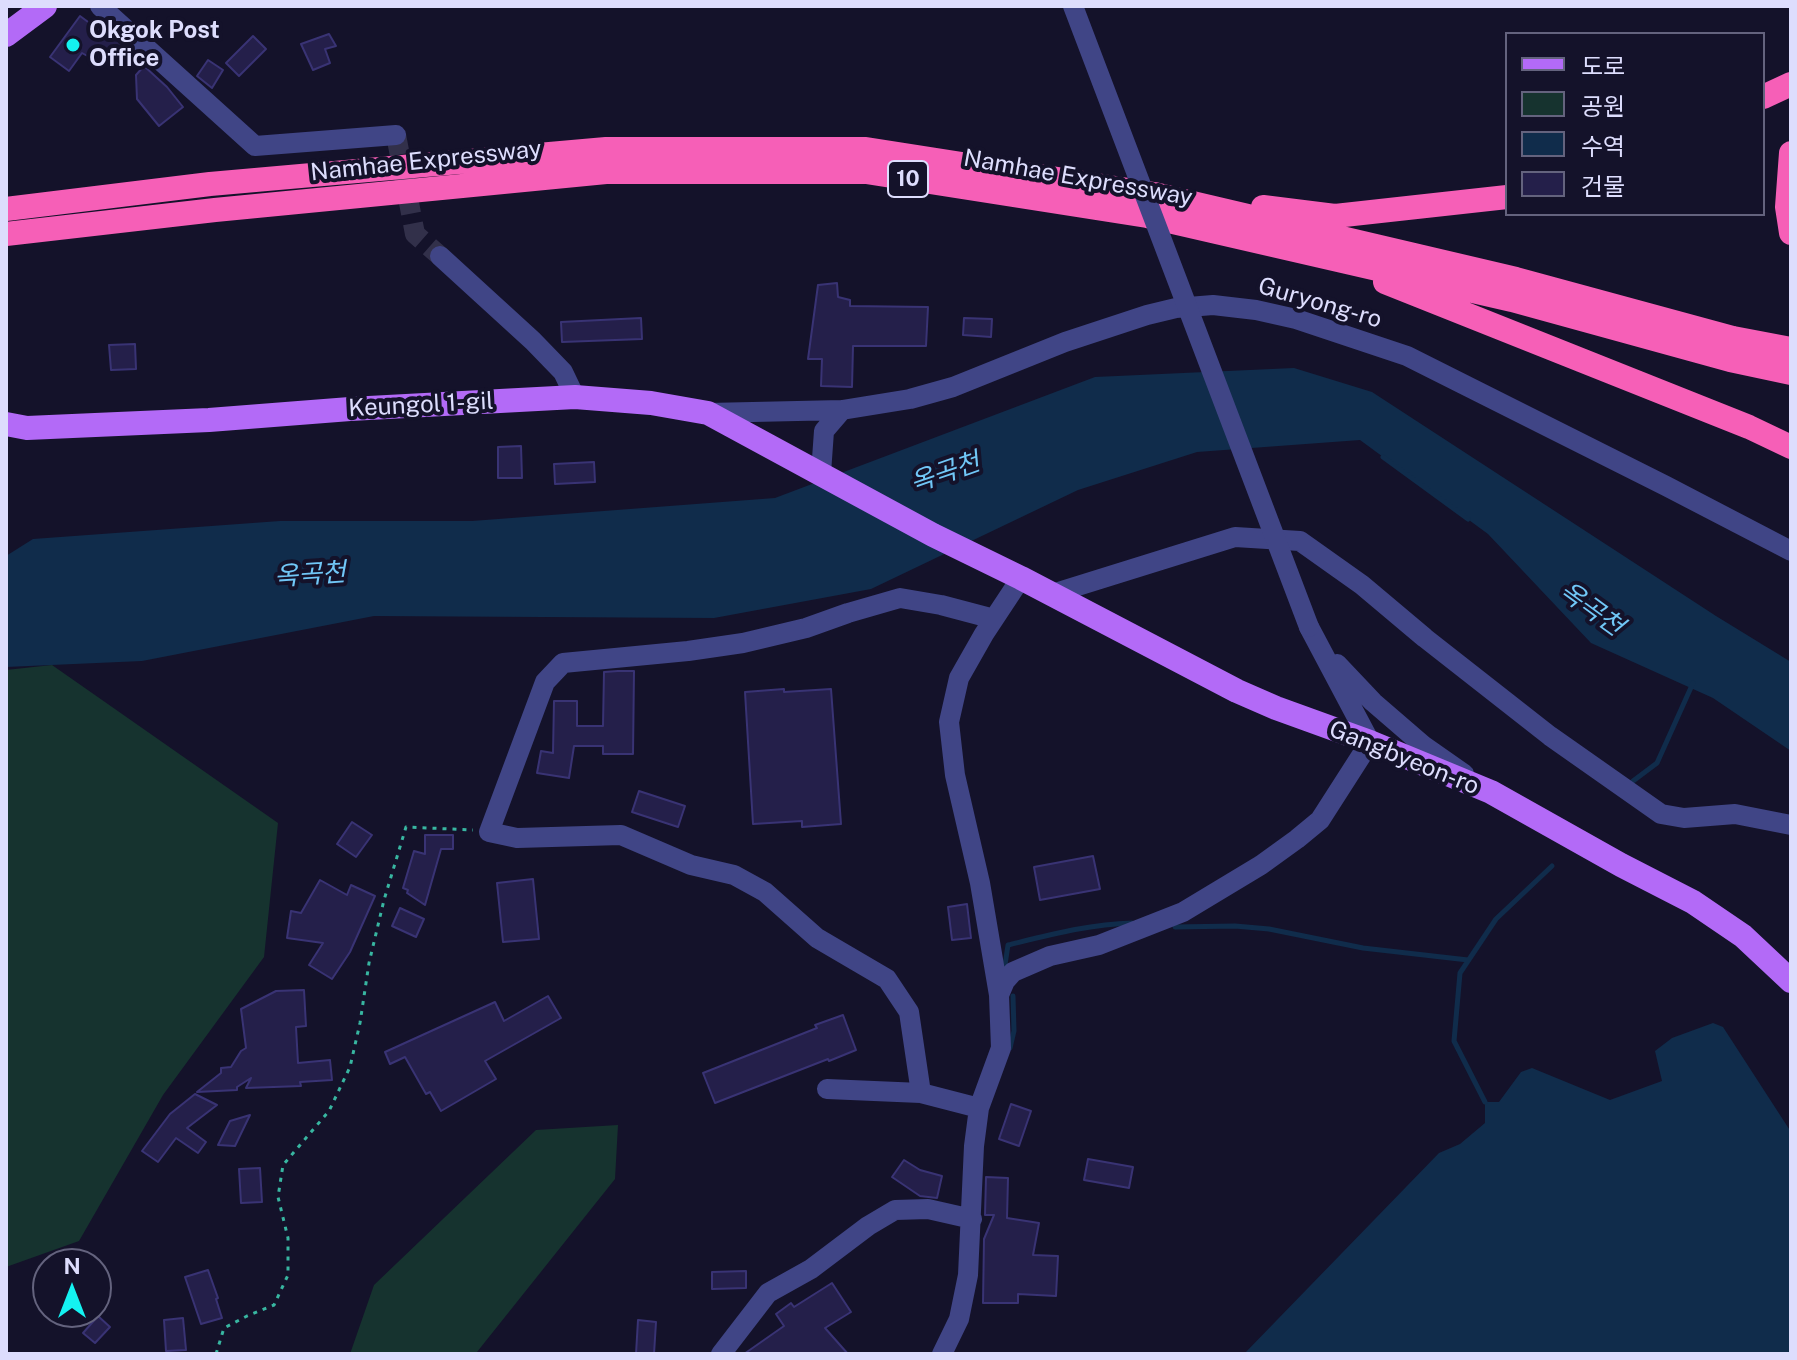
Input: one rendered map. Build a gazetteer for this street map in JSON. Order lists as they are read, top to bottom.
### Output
{
  "streets": {
    "highway": ["Namhae Expressway", "10"],
    "main road": ["Keungol 1-gil", "Gangbyeon-ro"],
    "street": ["Guryong-ro"]
  },
  "crossings": [
    ["Guryong-ro", "Keungol 1-gil"],
    ["Keungol 1-gil", "Gangbyeon-ro"]
  ],
  "water": ["옥곡천"],
  "places": ["Okgok Post Office"],
  "legend": [
    "도로",
    "공원",
    "수역",
    "건물"
  ],
  "north": "top"
}
